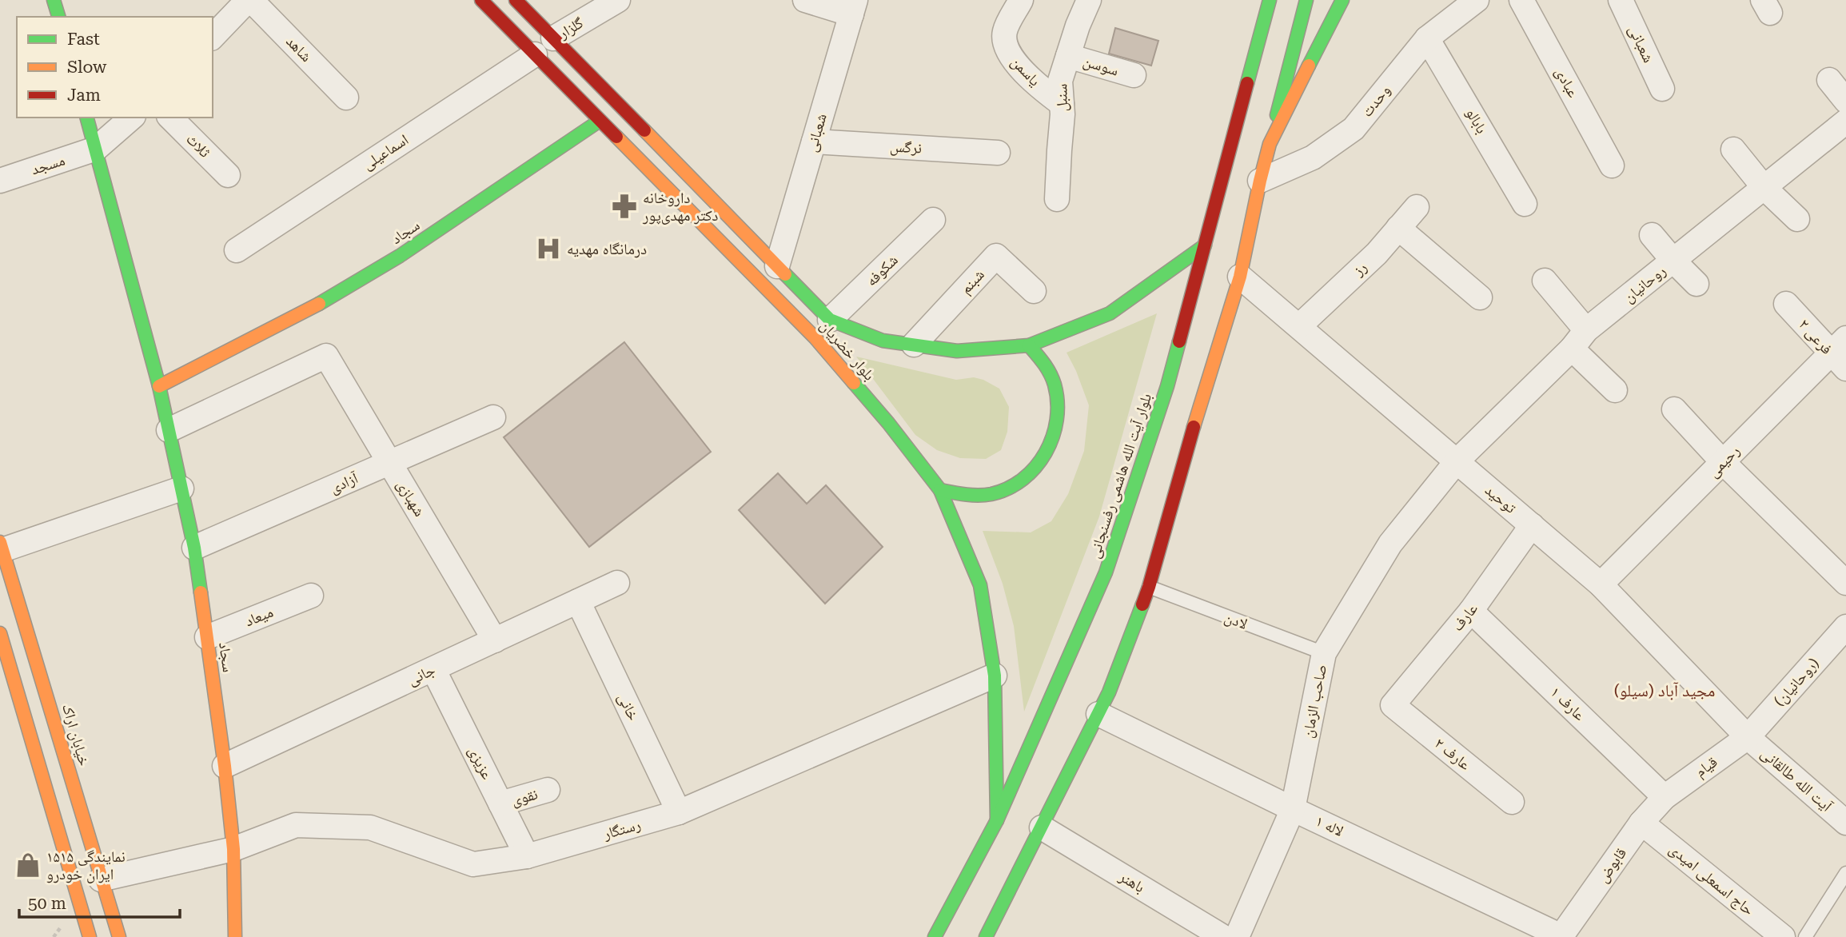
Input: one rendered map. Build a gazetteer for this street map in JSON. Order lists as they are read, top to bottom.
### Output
{
  "streets": {
    "main road": [
      "سجاد",
      "بلوار خضریان",
      "بلوار آیت الله هاشمی رفسنجانی",
      "خیابان اراک"
    ],
    "street": [
      "گلزار",
      "شعبانی",
      "شاهد",
      "سوسن",
      "یاسمن",
      "عبادی",
      "سنبل",
      "وحدت",
      "بابالو",
      "ثلاث",
      "نرگس",
      "اسماعیلی",
      "مسجد",
      "رز",
      "شکوفه",
      "شبنم",
      "روحانیان",
      "فرعی ۲",
      "رحیمی",
      "آزادی",
      "شهبازی",
      "توحید",
      "میعاد",
      "عارف",
      "جانی",
      "(روحانیان)",
      "صاحب الزمان",
      "عارف ۱",
      "خانی",
      "عارف ۲",
      "عزیزی",
      "قیام",
      "آیت الله طالقانی",
      "نقوی",
      "لاله ۱",
      "رستگار",
      "قابوض",
      "حاج اسمعلی امیدی",
      "باهنر"
    ],
    "lane": ["لادن"]
  },
  "crossings": [
    ["گلزار", "بلوار خضریان"],
    ["شعبانی", "نرگس"],
    ["شعبانی", "بلوار خضریان"],
    ["سوسن", "سنبل"],
    ["یاسمن", "سنبل"],
    ["وحدت", "بابالو"],
    ["اسماعیلی", "بلوار خضریان"],
    ["مسجد", "سجاد"],
    ["سجاد", "بلوار خضریان"],
    ["سجاد", "آزادی"],
    ["سجاد", "شهبازی"],
    ["سجاد", "میعاد"],
    ["سجاد", "جانی"],
    ["سجاد", "رستگار"],
    ["رز", "توحید"],
    ["شکوفه", "بلوار خضریان"],
    ["شبنم", "بلوار خضریان"],
    ["روحانیان", "توحید"],
    ["روحانیان", "صاحب الزمان"],
    ["فرعی ۲", "رحیمی"],
    ["بلوار خضریان", "بلوار آیت الله هاشمی رفسنجانی"],
    ["بلوار خضریان", "رستگار"],
    ["رحیمی", "توحید"],
    ["آزادی", "شهبازی"],
    ["شهبازی", "جانی"],
    ["توحید", "عارف"],
    ["توحید", "(روحانیان)"],
    ["توحید", "صاحب الزمان"],
    ["توحید", "قیام"],
    ["توحید", "آیت الله طالقانی"],
    ["عارف", "عارف ۱"],
    ["عارف", "عارف ۲"],
    ["لادن", "صاحب الزمان"],
    ["جانی", "خانی"],
    ["جانی", "عزیزی"],
    ["(روحانیان)", "قیام"],
    ["(روحانیان)", "آیت الله طالقانی"],
    ["صاحب الزمان", "لاله ۱"],
    ["عارف ۱", "قیام"],
    ["عارف ۱", "قابوض"],
    ["خانی", "رستگار"],
    ["خیابان اراک", "رستگار"],
    ["عزیزی", "نقوی"],
    ["عزیزی", "رستگار"],
    ["قیام", "آیت الله طالقانی"],
    ["قیام", "قابوض"],
    ["لاله ۱", "قابوض"],
    ["قابوض", "حاج اسمعلی امیدی"]
  ],
  "districts": ["(مجید آباد (سیلو"],
  "places": {
    "pharmacy": ["داروخانه دکتر مهدی‌پور"],
    "hospital": ["درمانگاه مهدیه"],
    "shop": ["نمایندگی ۱۵۱۵ ایران خودرو"]
  },
  "legend": ["Fast", "Slow", "Jam"],
  "scale_bar": "50 m"
}
